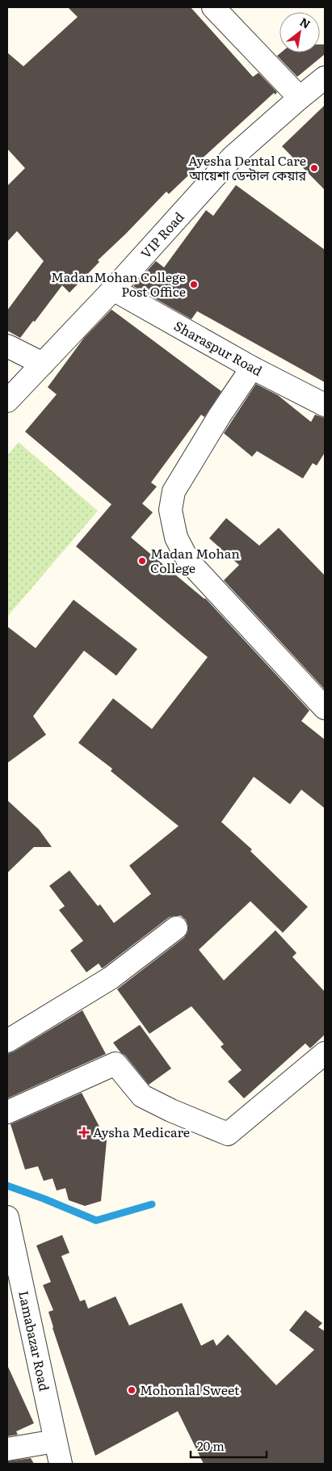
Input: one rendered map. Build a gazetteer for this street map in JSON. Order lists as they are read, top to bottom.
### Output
{
  "streets": {
    "street": ["VIP Road", "Sharaspur Road", "Lamabazar Road"]
  },
  "crossings": [
    ["VIP Road", "Sharaspur Road"]
  ],
  "places": {
    "other": [
      "Ayesha Dental Care আয়েশা ডেন্টাল কেয়ার",
      "MadanMohan College Post Office",
      "Madan Mohan College",
      "Mohonlal Sweet"
    ],
    "health": ["Aysha Medicare"]
  },
  "scale_bar": "20 m",
  "north": "top right"
}
